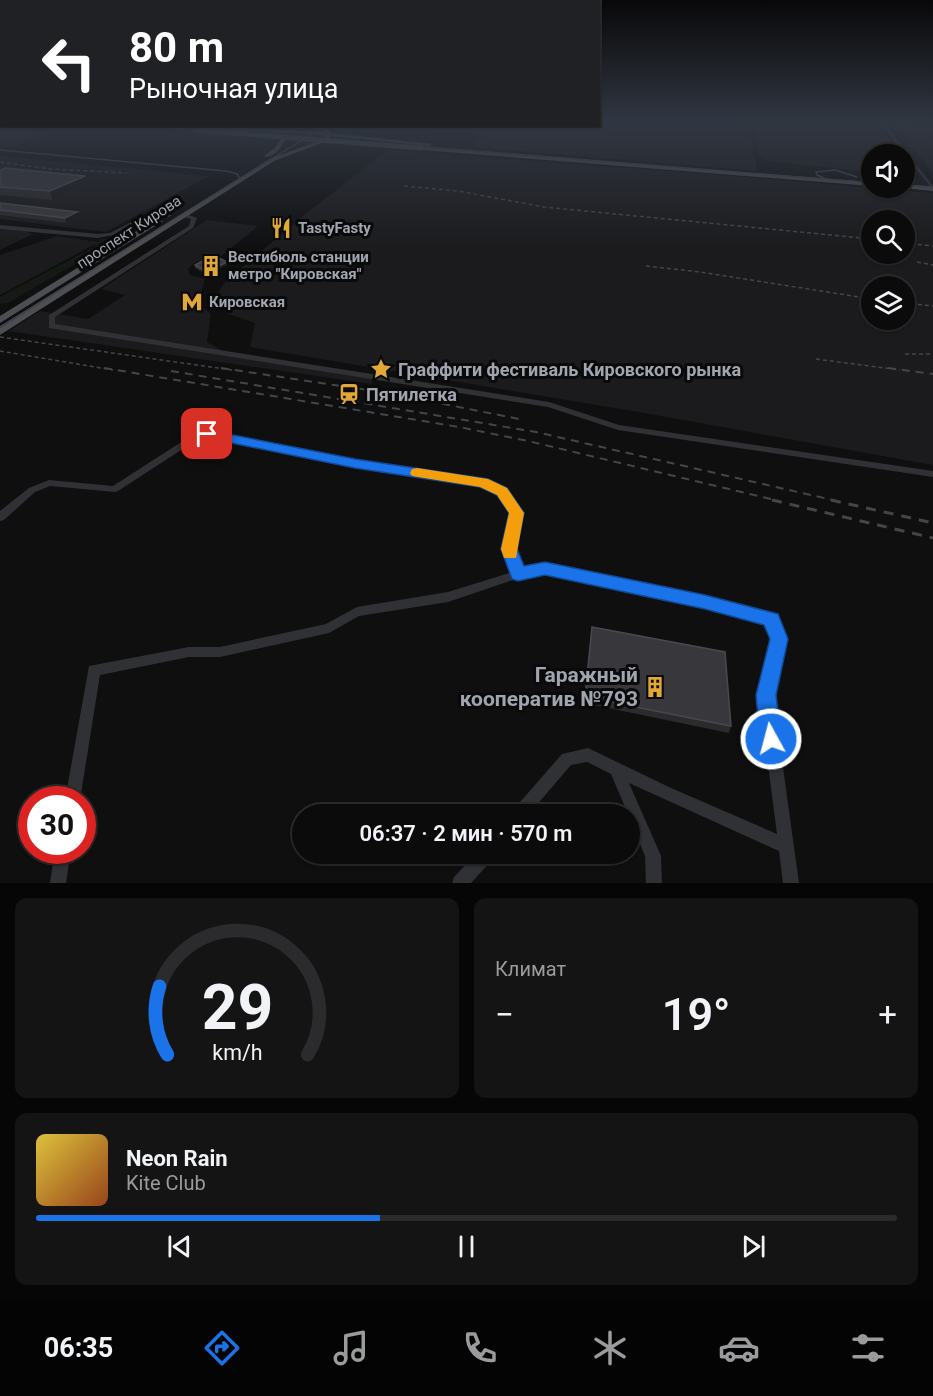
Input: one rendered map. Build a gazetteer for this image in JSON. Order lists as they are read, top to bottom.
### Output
{
  "streets": {
    "main road": ["проспект Кирова"]
  },
  "places": {
    "restaurant": ["TastyFasty"],
    "building": ["Вестибюль станции метро \"Кировская\"", "Гаражный кооператив №793"],
    "metro station": ["Кировская"],
    "place": ["Граффити фестиваль Кировского рынка"],
    "station": ["Пятилетка"]
  },
  "page": {
    "turn": ["80 m", "Рыночная улица"],
    "limit": "30",
    "trip": "06:37 · 2 мин · 570 m",
    "tile": "Климат",
    "heat": ["−", "19°", "+"],
    "song": ["Neon Rain", "Kite Club"],
    "tabs": "06:35",
    "gauge": ["29", "km/h"]
  }
}
